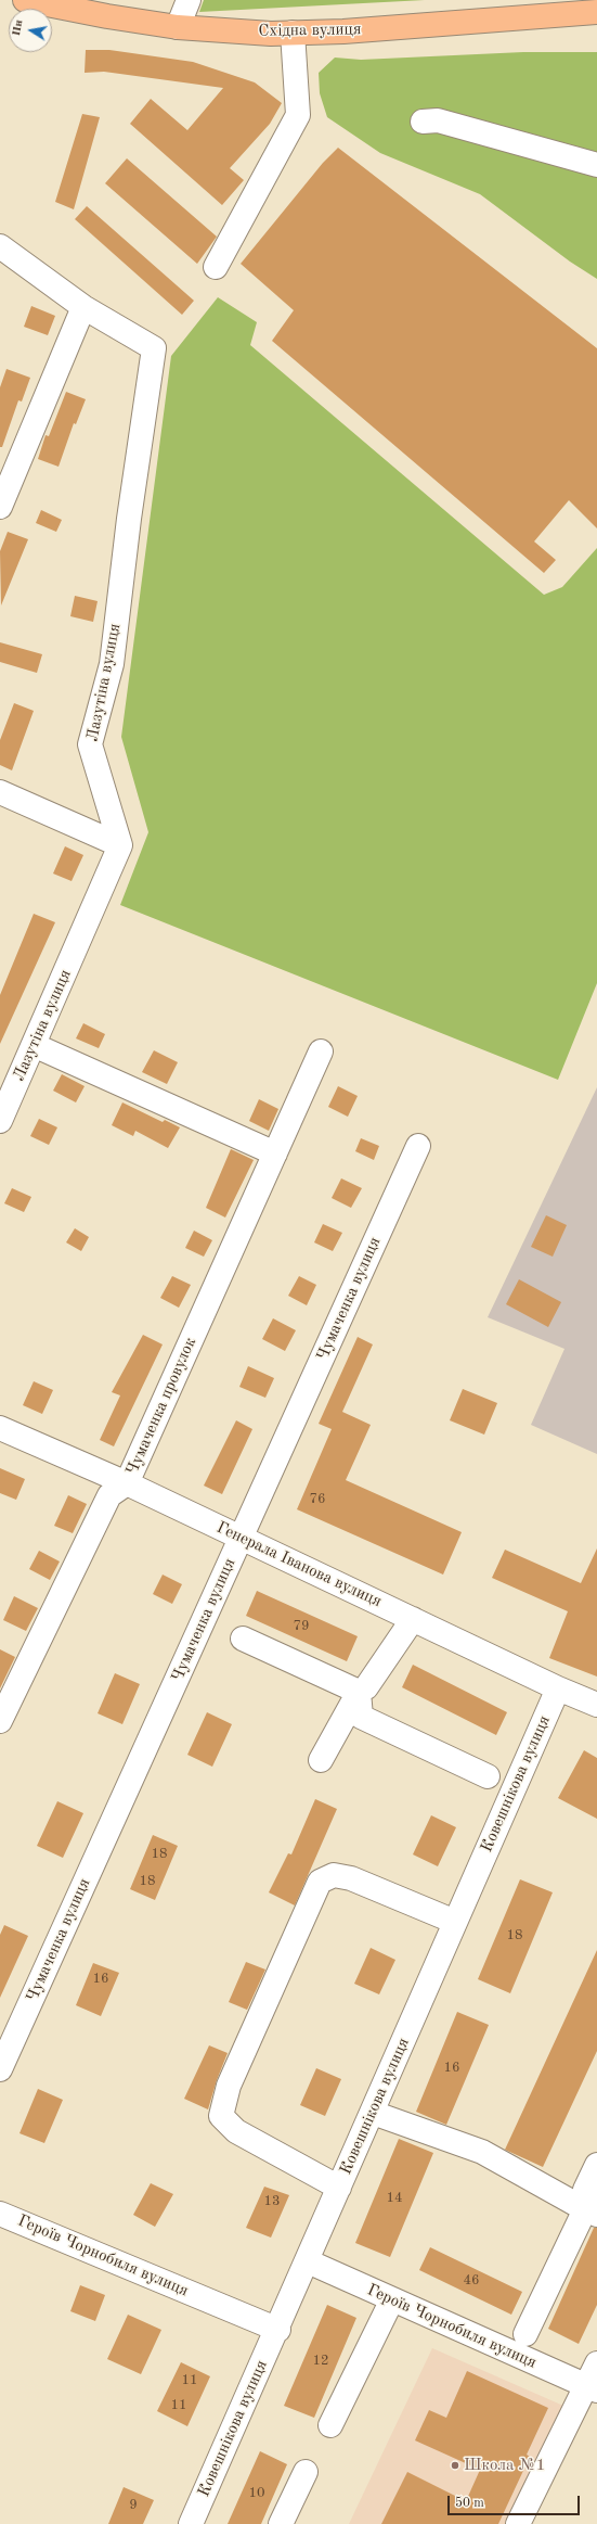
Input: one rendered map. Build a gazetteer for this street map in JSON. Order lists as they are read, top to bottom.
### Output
{
  "streets": {
    "main road": ["Східна вулиця"],
    "street": [
      "Лазутіна вулиця",
      "Чумаченка вулиця",
      "Чумаченка провулок",
      "Генерала Іванова вулиця",
      "Ковешнікова вулиця",
      "Героїв Чорнобиля вулиця"
    ]
  },
  "crossings": [
    ["Чумаченка вулиця", "Генерала Іванова вулиця"],
    ["Чумаченка провулок", "Генерала Іванова вулиця"],
    ["Генерала Іванова вулиця", "Ковешнікова вулиця"],
    ["Ковешнікова вулиця", "Героїв Чорнобиля вулиця"]
  ],
  "places": ["Школа №1"],
  "house_numbers": [
    "76",
    "79",
    "18",
    "18",
    "18",
    "16",
    "16",
    "14",
    "13",
    "46",
    "12",
    "11",
    "11",
    "10",
    "9"
  ],
  "scale_bar": "50 m",
  "north": "left"
}
